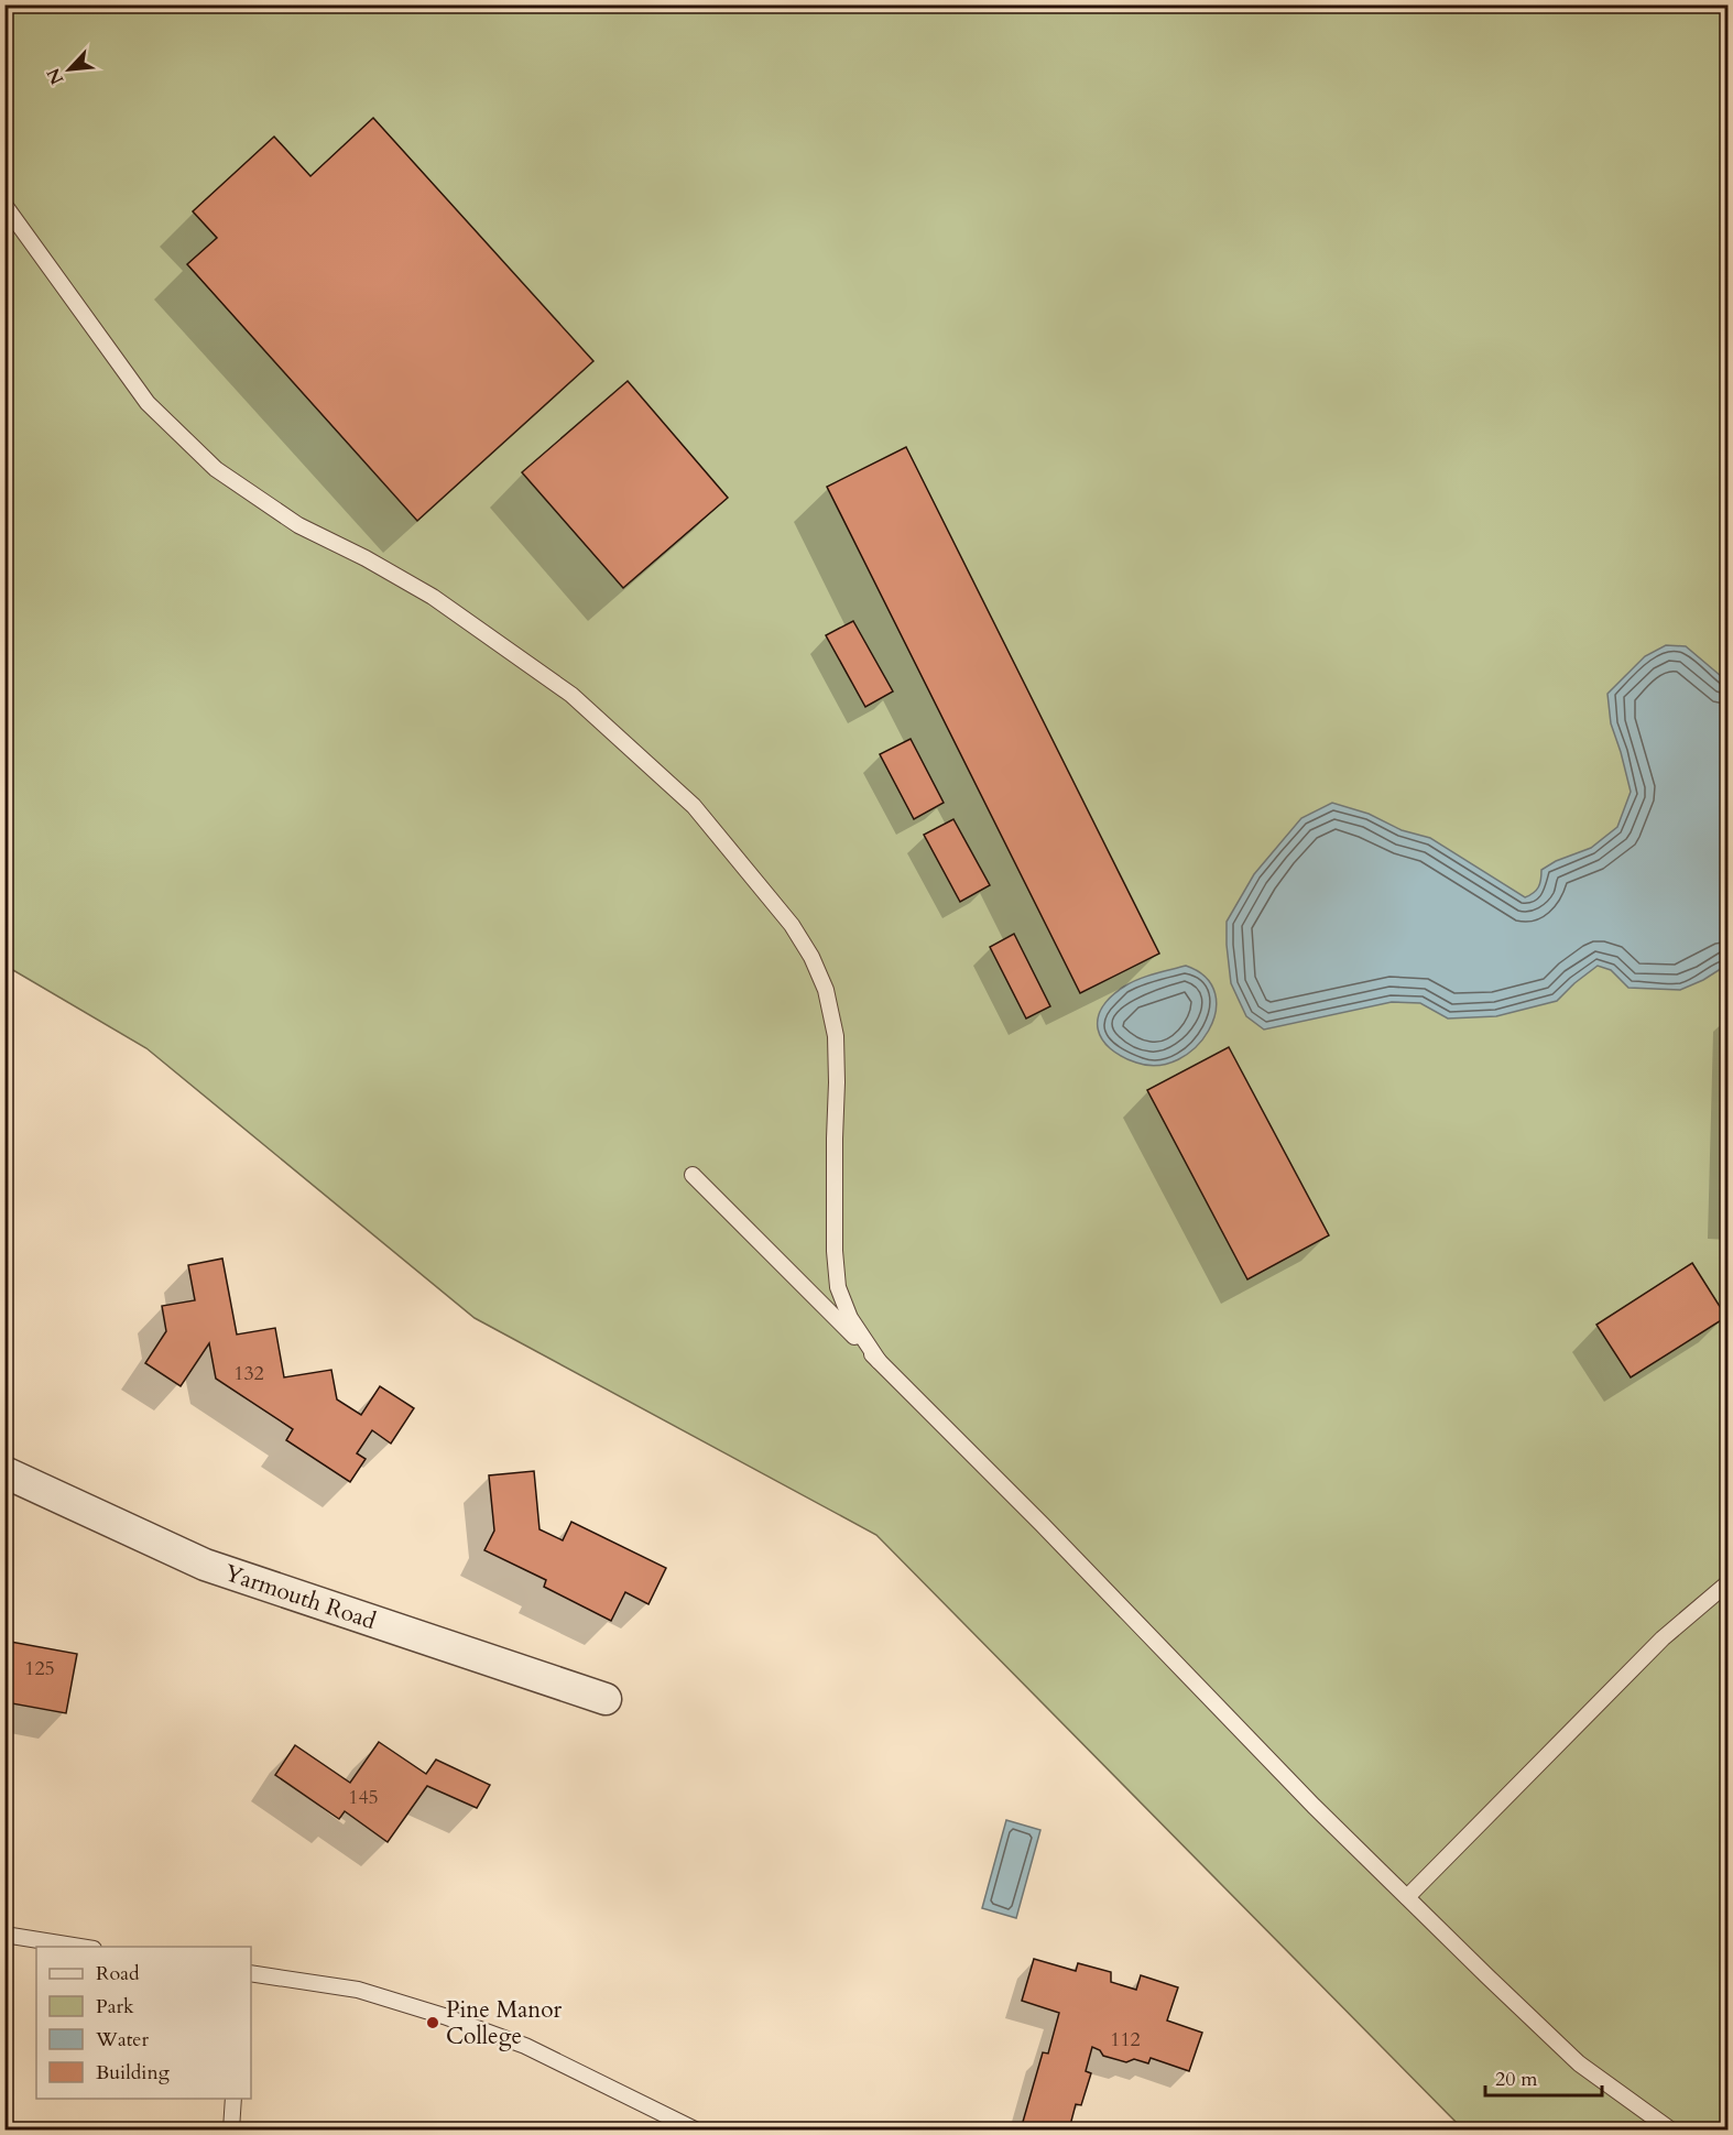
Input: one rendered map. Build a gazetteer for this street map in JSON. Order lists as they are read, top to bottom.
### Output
{
  "streets": {
    "street": ["Yarmouth Road"]
  },
  "places": ["Pine Manor College"],
  "house_numbers": [
    "132",
    "125",
    "145",
    "112"
  ],
  "legend": [
    "Road",
    "Park",
    "Water",
    "Building"
  ],
  "scale_bar": "20 m",
  "north": "bottom left"
}
